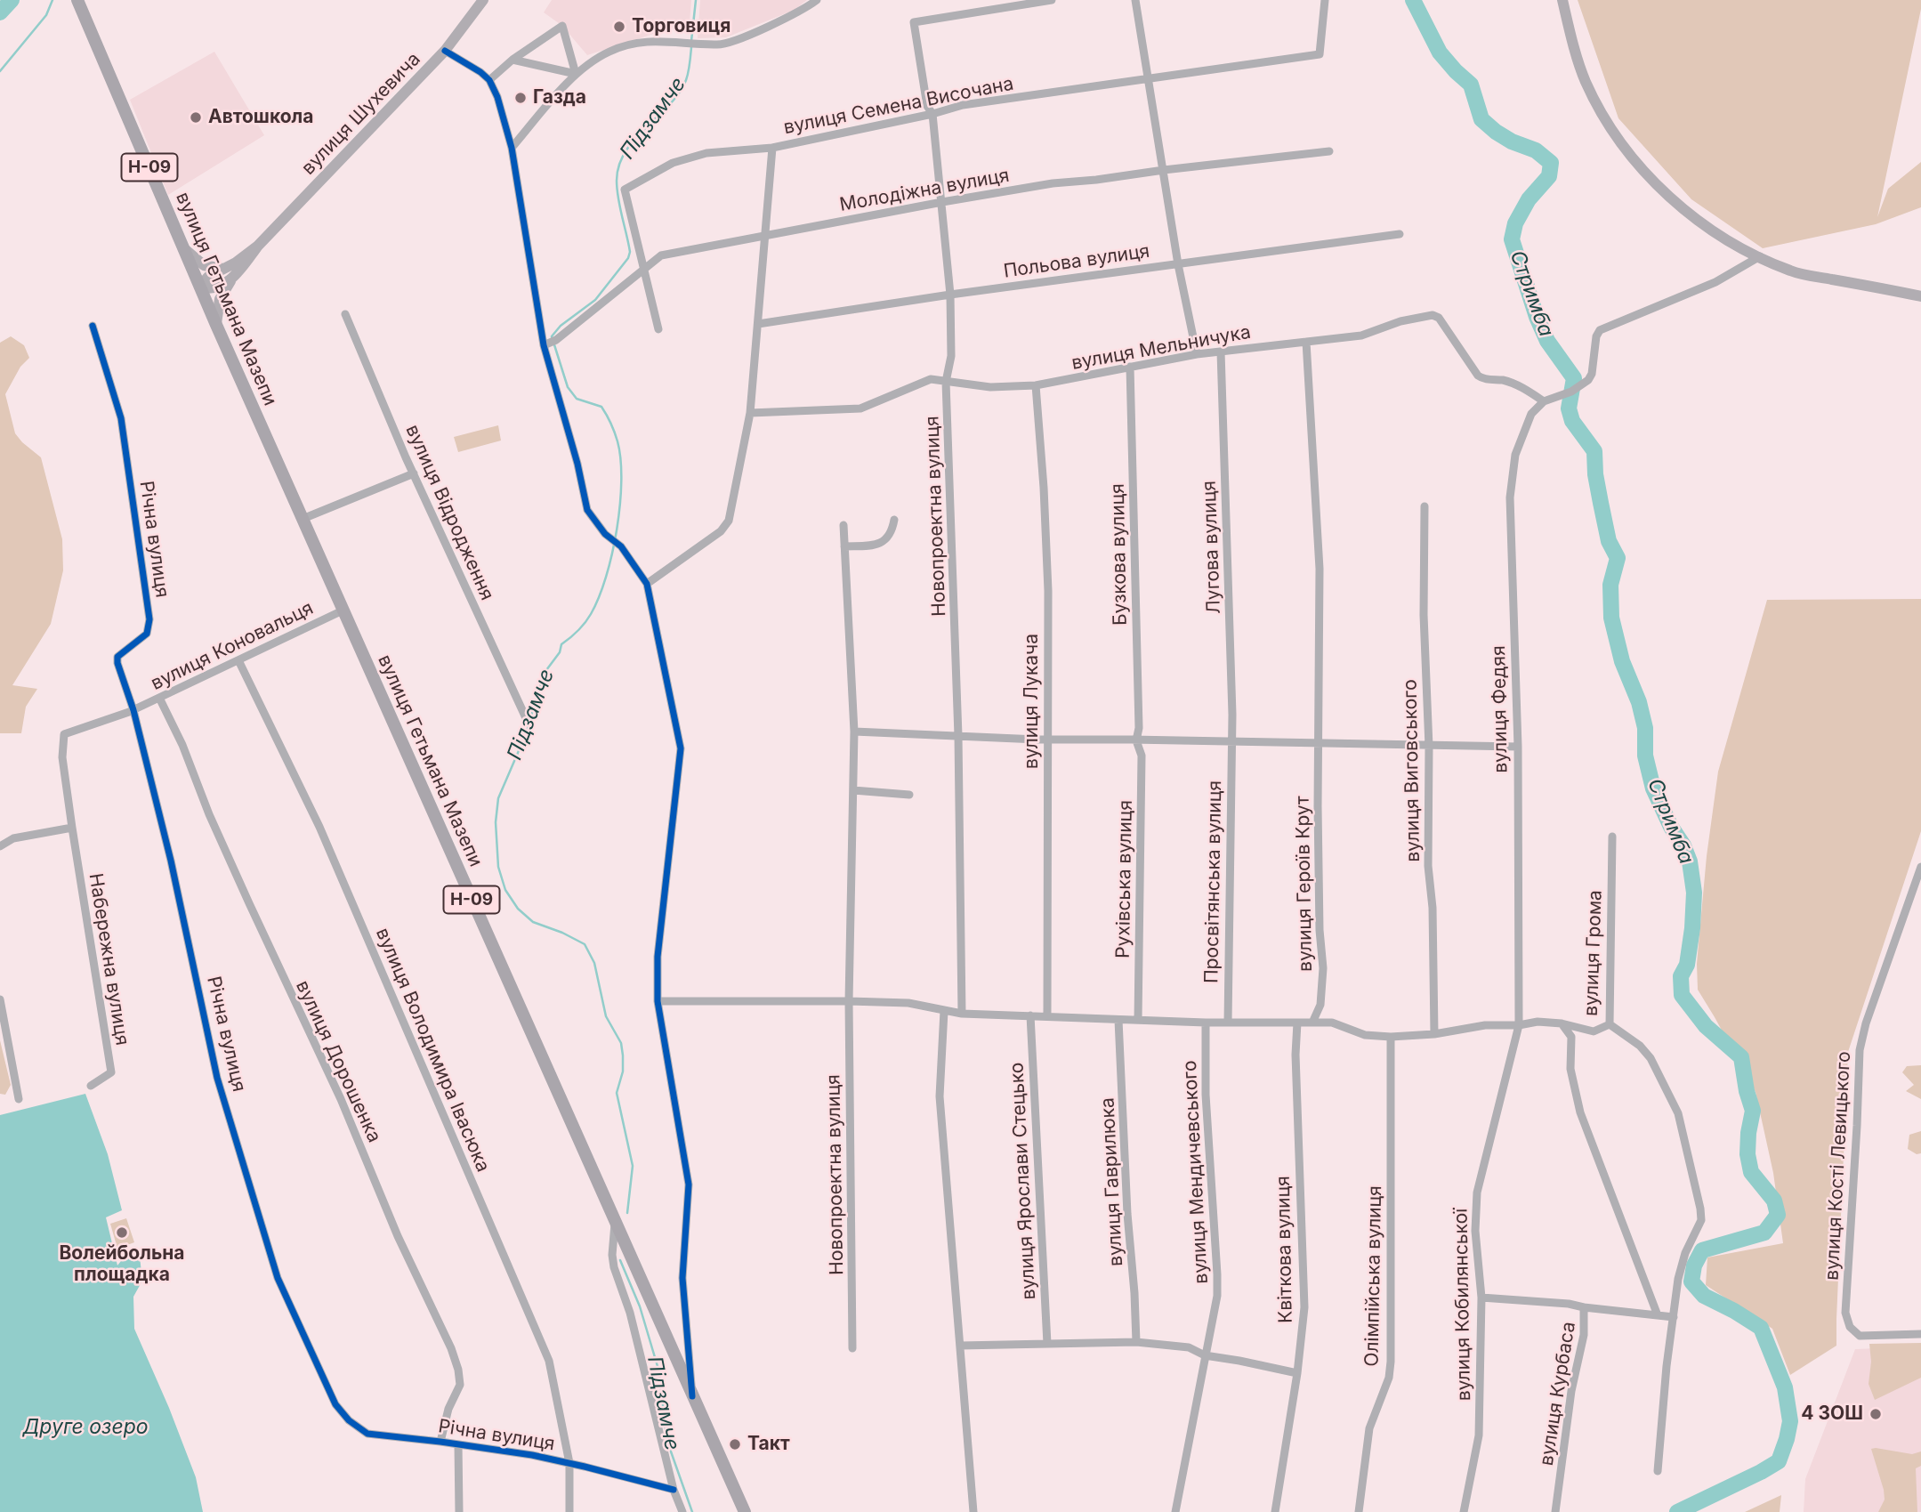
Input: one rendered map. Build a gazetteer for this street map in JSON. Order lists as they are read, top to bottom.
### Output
{
  "streets": {
    "main road": ["вулиця Шухевича", "Н-09", "вулиця Гетьмана Мазепи"],
    "street": [
      "вулиця Семена Височана",
      "Молодіжна вулиця",
      "Польова вулиця",
      "вулиця Мельничука",
      "вулиця Відродження",
      "Новопроектна вулиця",
      "Річна вулиця",
      "Лугова вулиця",
      "Бузкова вулиця",
      "вулиця Коновальця",
      "вулиця Лукача",
      "вулиця Федяя",
      "вулиця Виговського",
      "Рухівська вулиця",
      "Просвітянська вулиця",
      "вулиця Героїв Крут",
      "вулиця Грома",
      "Набережна вулиця",
      "вулиця Володимира Івасюка",
      "вулиця Дорошенка",
      "вулиця Кості Левицького",
      "вулиця Мендичевського",
      "вулиця Ярослави Стецько",
      "вулиця Гаврилюка",
      "Квіткова вулиця",
      "Олімпійська вулиця",
      "вулиця Кобилянської",
      "вулиця Курбаса"
    ]
  },
  "crossings": [
    ["вулиця Семена Височана", "Молодіжна вулиця"],
    ["вулиця Семена Височана", "Польова вулиця"],
    ["вулиця Семена Височана", "вулиця Мельничука"],
    ["вулиця Семена Височана", "Новопроектна вулиця"],
    ["Молодіжна вулиця", "Новопроектна вулиця"],
    ["Польова вулиця", "Новопроектна вулиця"],
    ["вулиця Гетьмана Мазепи", "вулиця Коновальця"],
    ["вулиця Мельничука", "Новопроектна вулиця"],
    ["вулиця Мельничука", "Лугова вулиця"],
    ["вулиця Мельничука", "Бузкова вулиця"],
    ["вулиця Мельничука", "вулиця Лукача"],
    ["вулиця Мельничука", "вулиця Федяя"],
    ["вулиця Мельничука", "вулиця Героїв Крут"],
    ["Новопроектна вулиця", "вулиця Грома"],
    ["Річна вулиця", "вулиця Коновальця"],
    ["Річна вулиця", "вулиця Володимира Івасюка"],
    ["Річна вулиця", "вулиця Дорошенка"],
    ["Лугова вулиця", "Просвітянська вулиця"],
    ["Бузкова вулиця", "Рухівська вулиця"],
    ["вулиця Коновальця", "Набережна вулиця"],
    ["вулиця Коновальця", "вулиця Володимира Івасюка"],
    ["вулиця Коновальця", "вулиця Дорошенка"],
    ["вулиця Лукача", "вулиця Грома"],
    ["вулиця Федяя", "вулиця Грома"],
    ["вулиця Федяя", "вулиця Кобилянської"],
    ["вулиця Виговського", "вулиця Грома"],
    ["Рухівська вулиця", "вулиця Грома"],
    ["Просвітянська вулиця", "вулиця Грома"],
    ["вулиця Героїв Крут", "вулиця Грома"],
    ["вулиця Грома", "вулиця Мендичевського"],
    ["вулиця Грома", "вулиця Ярослави Стецько"],
    ["вулиця Грома", "вулиця Гаврилюка"],
    ["вулиця Грома", "Квіткова вулиця"],
    ["вулиця Грома", "Олімпійська вулиця"],
    ["вулиця Грома", "вулиця Кобилянської"],
    ["вулиця Кобилянської", "вулиця Курбаса"]
  ],
  "water": ["Підзамче", "Стримба", "Друге озеро"],
  "places": [
    "Торговиця",
    "Газда",
    "Автошкола",
    "Волейбольна площадка",
    "4 ЗОШ",
    "Такт"
  ]
}
